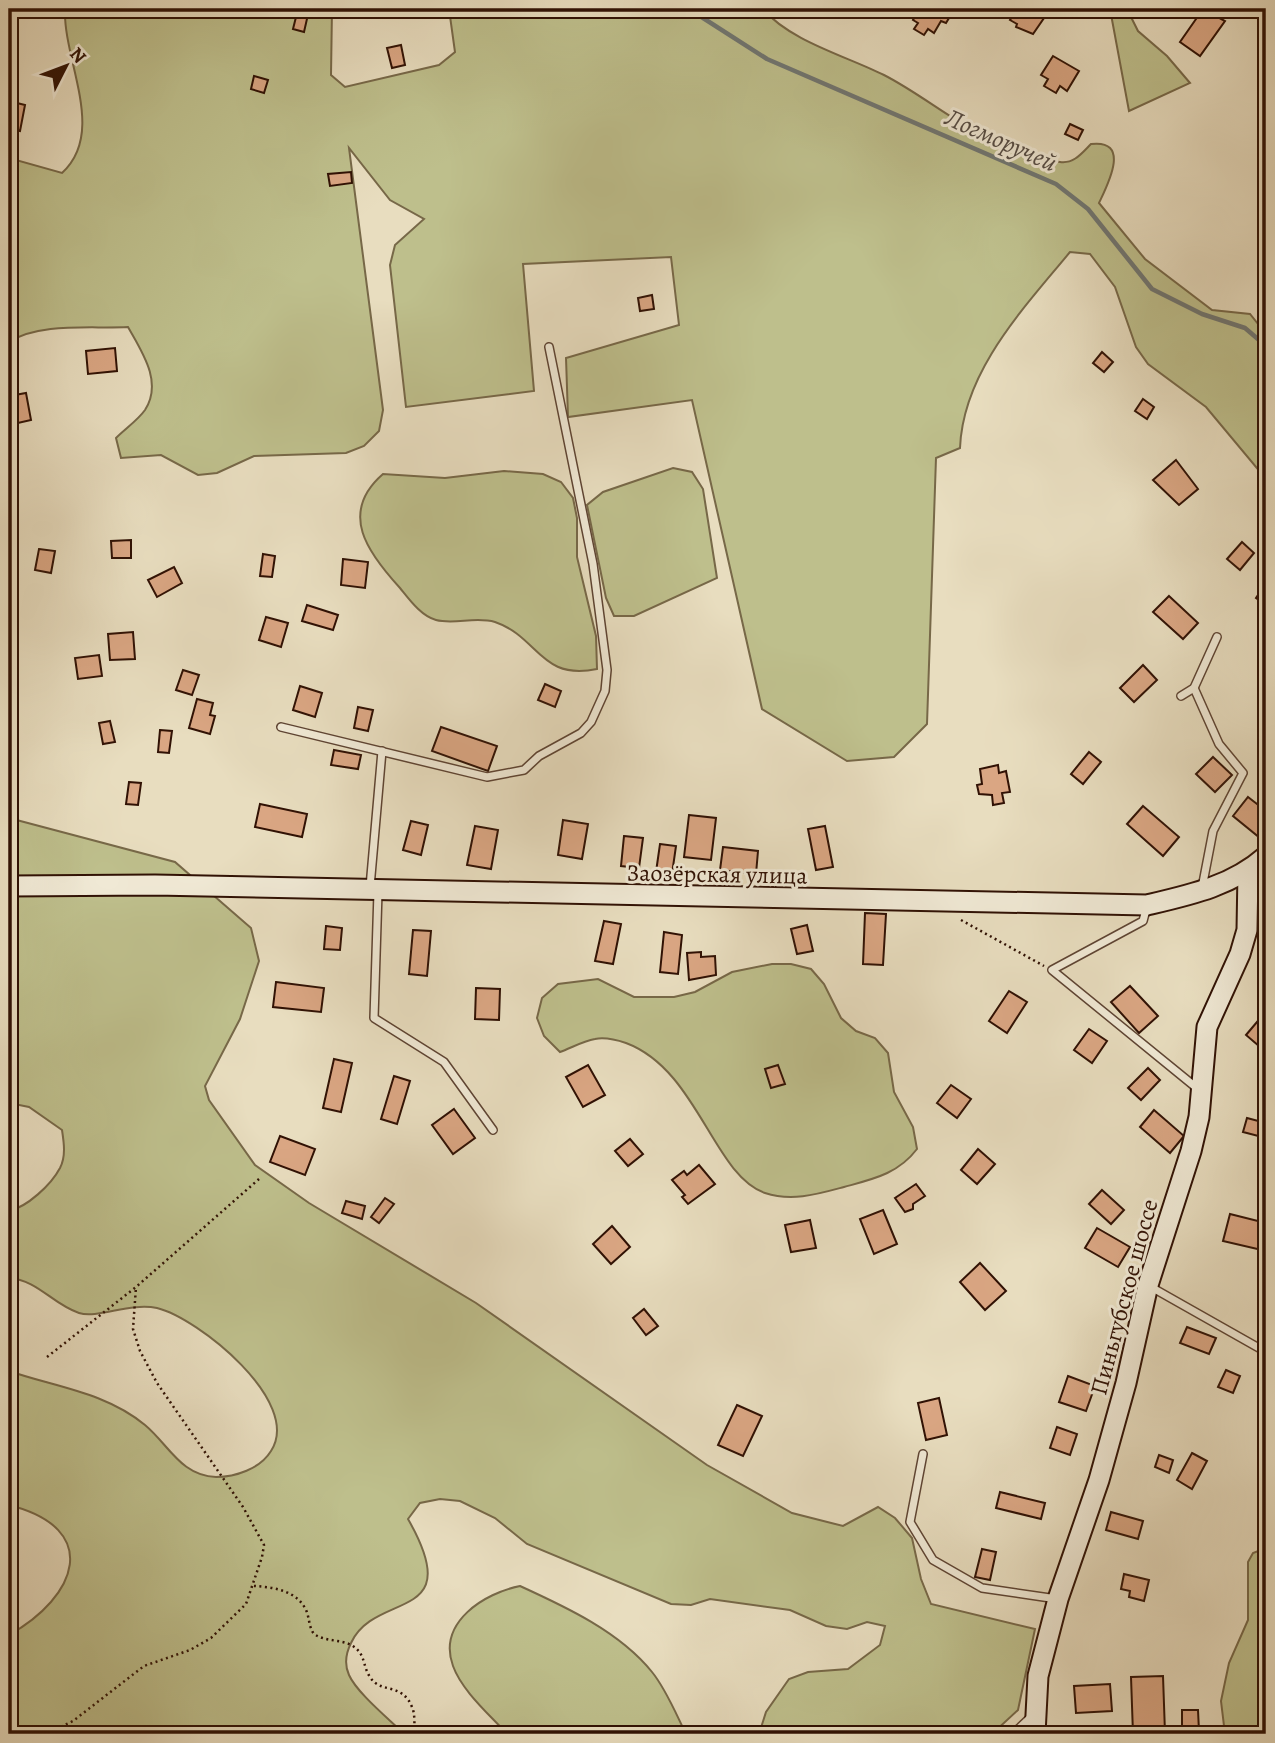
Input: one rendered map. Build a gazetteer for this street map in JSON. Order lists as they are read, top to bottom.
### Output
{
  "streets": {
    "street": ["Заозёрская улица", "Пиньгубское шоссе"]
  },
  "crossings": [
    ["Заозёрская улица", "Пиньгубское шоссе"]
  ],
  "water": ["Логморучей"],
  "north": "top right"
}
